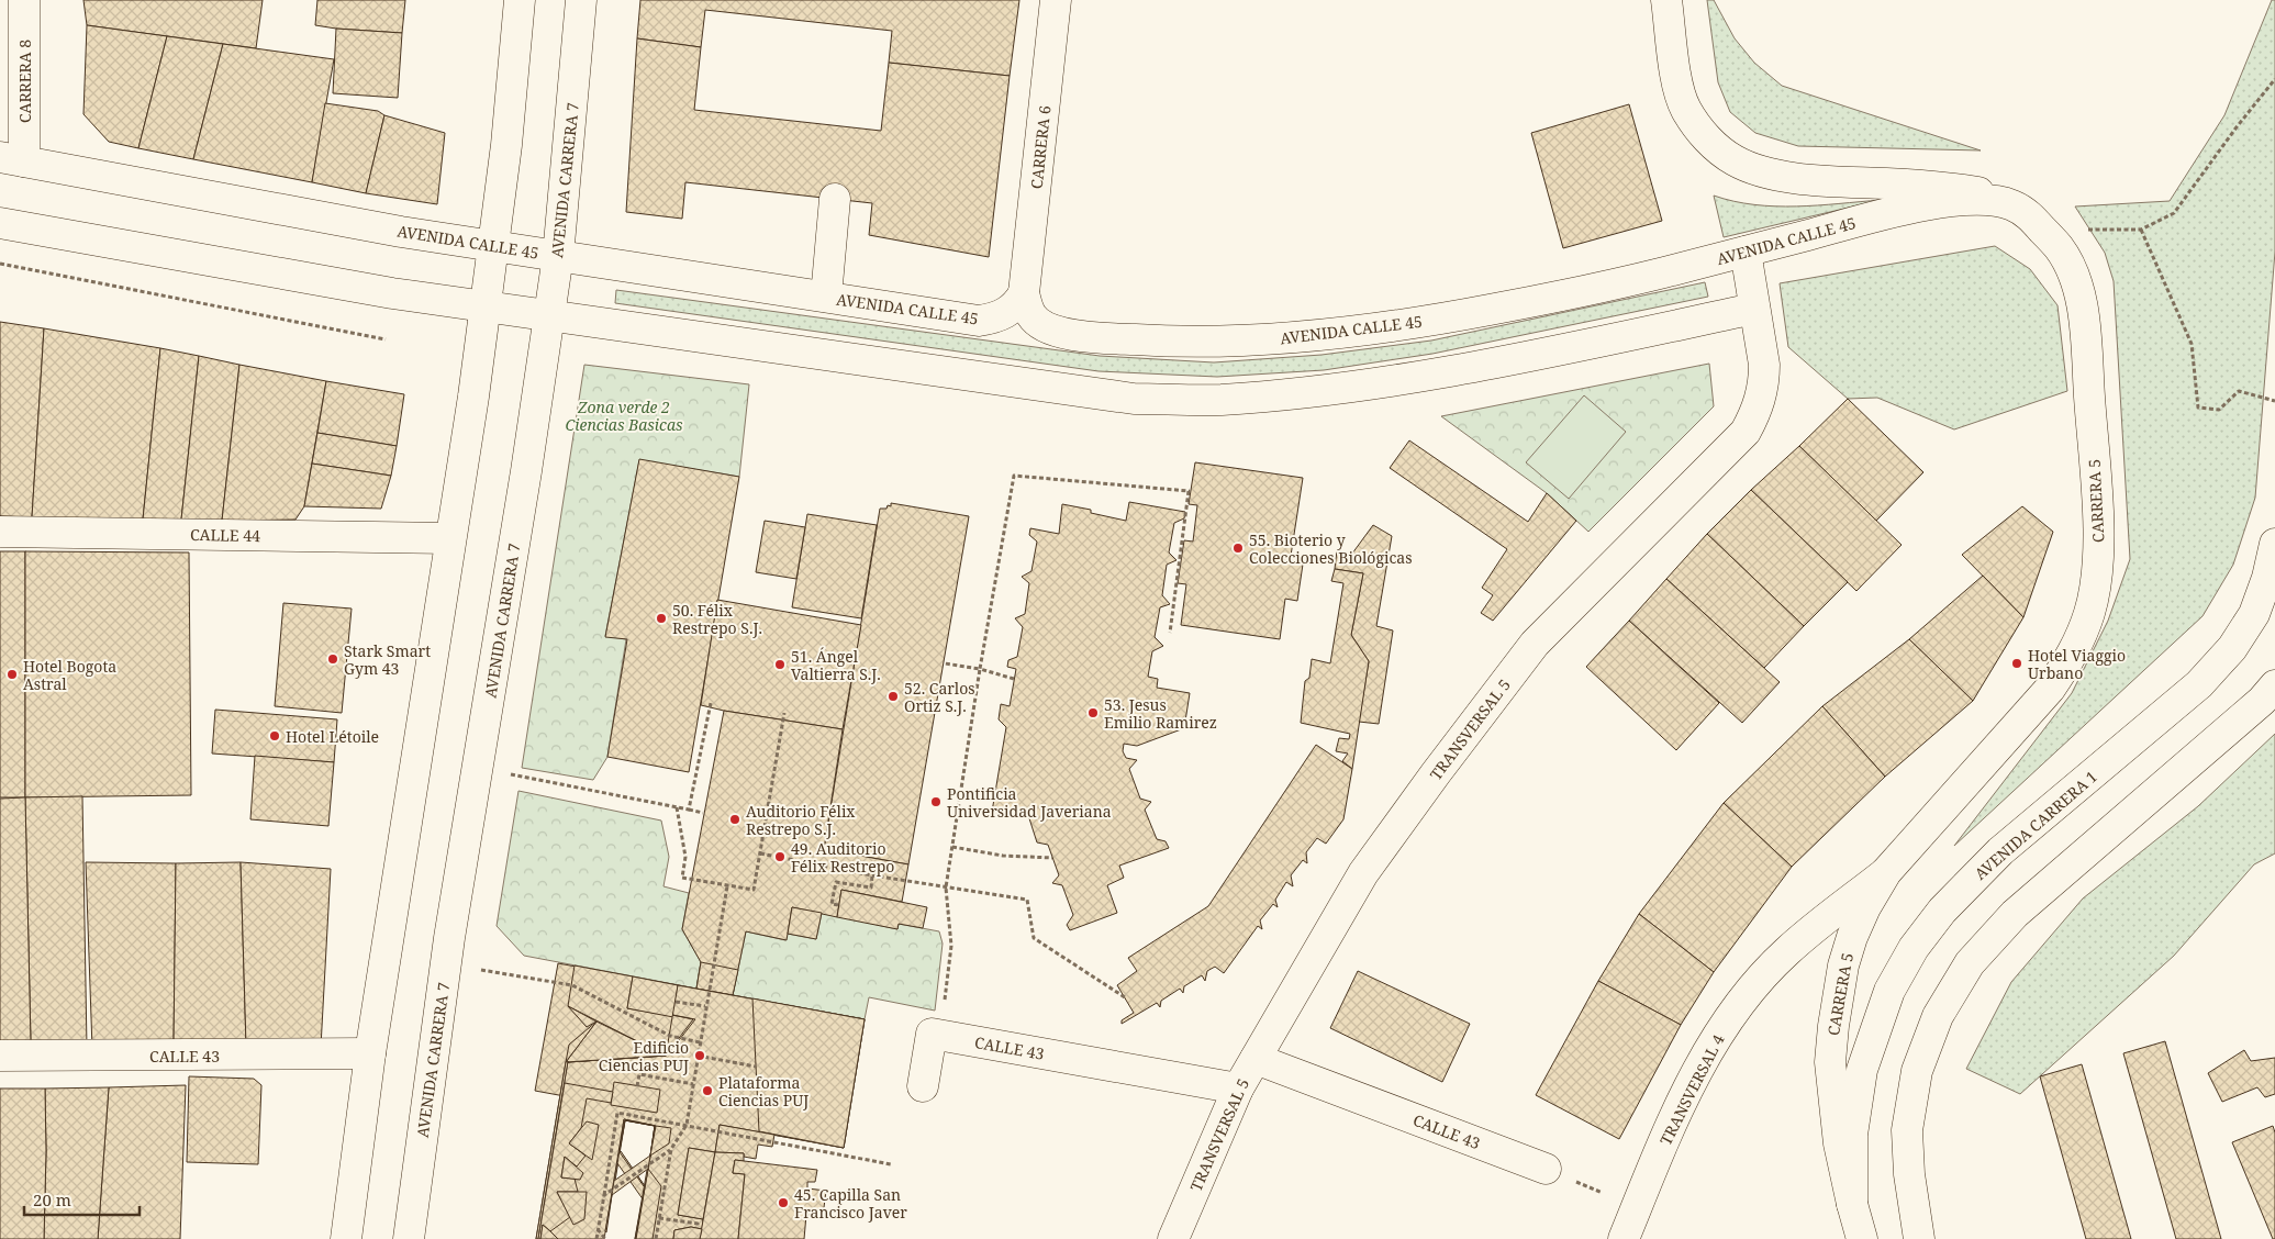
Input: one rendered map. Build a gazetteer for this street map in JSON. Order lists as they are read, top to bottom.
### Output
{
  "streets": {
    "main road": [
      "CARRERA 8",
      "CARRERA 6",
      "AVENIDA CARRERA 7",
      "AVENIDA CALLE 45",
      "CARRERA 5",
      "CALLE 44",
      "TRANSVERSAL 5",
      "AVENIDA CARRERA 1",
      "CALLE 43",
      "TRANSVERSAL 4"
    ]
  },
  "crossings": [
    ["CARRERA 8", "AVENIDA CALLE 45"],
    ["CARRERA 6", "AVENIDA CALLE 45"],
    ["AVENIDA CARRERA 7", "AVENIDA CALLE 45"],
    ["AVENIDA CALLE 45", "CARRERA 5"],
    ["AVENIDA CALLE 45", "TRANSVERSAL 5"],
    ["CARRERA 5", "AVENIDA CARRERA 1"],
    ["CARRERA 5", "TRANSVERSAL 4"],
    ["TRANSVERSAL 5", "CALLE 43"]
  ],
  "parks": ["Zona verde 2 Ciencias Basicas"],
  "places": [
    "55. Bioterio y Colecciones Biológicas",
    "50. Félix Restrepo S.J.",
    "Stark Smart Gym 43",
    "Hotel Viaggio Urbano",
    "51. Ángel Valtierra S.J.",
    "Hotel Bogota Astral",
    "52. Carlos Ortiz S.J.",
    "53. Jesus Emilio Ramirez",
    "Hotel Létoile",
    "Pontificia Universidad Javeriana",
    "Auditorio Félix Restrepo S.J.",
    "49. Auditorio Félix Restrepo",
    "Edificio Ciencias PUJ",
    "Plataforma Ciencias PUJ",
    "45. Capilla San Francisco Javer"
  ],
  "scale_bar": "20 m"
}
